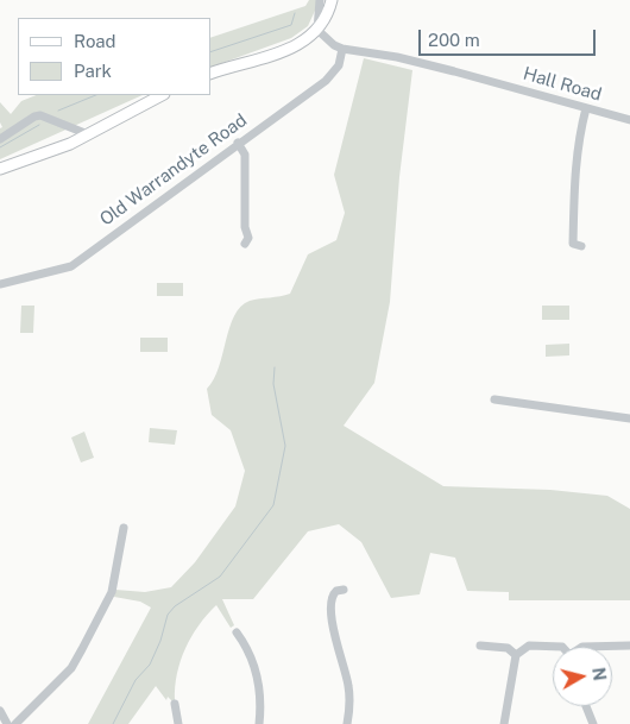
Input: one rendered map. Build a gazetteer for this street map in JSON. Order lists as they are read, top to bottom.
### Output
{
  "streets": {
    "street": ["Hall Road", "Old Warrandyte Road"]
  },
  "crossings": [
    ["Hall Road", "Old Warrandyte Road"]
  ],
  "legend": ["Road", "Park"],
  "scale_bar": "200 m",
  "north": "right"
}
